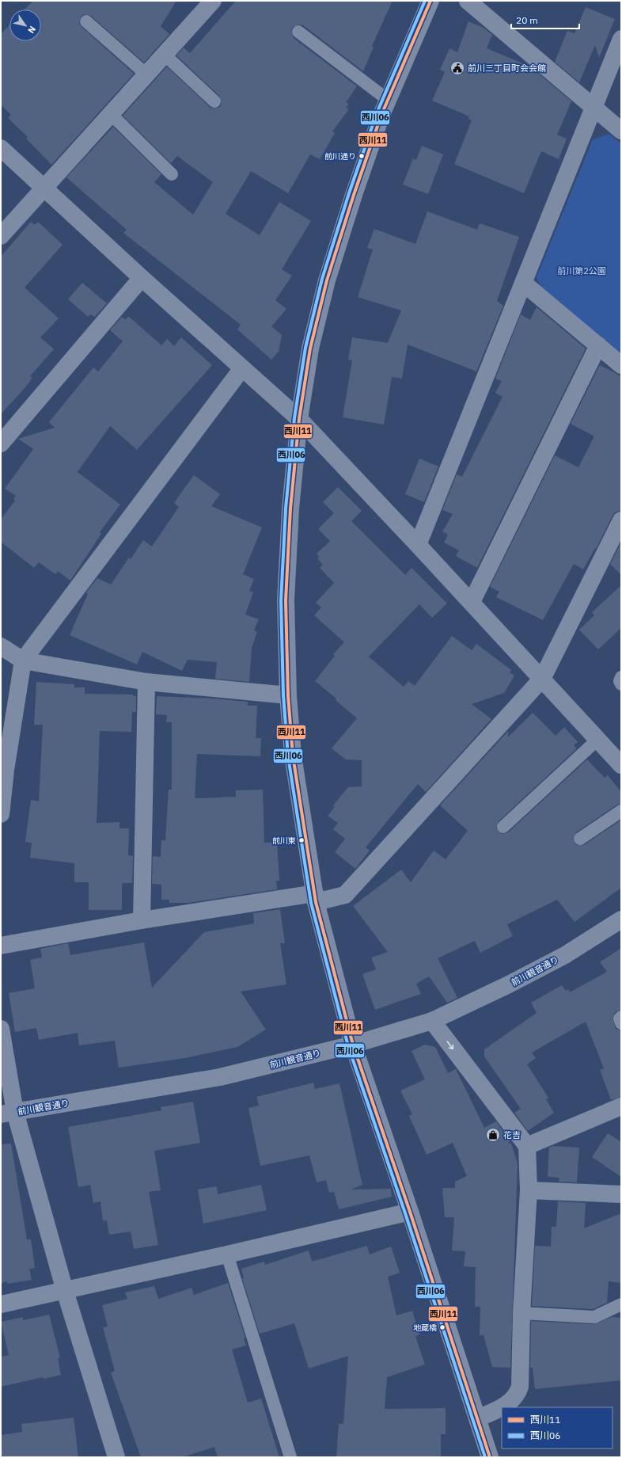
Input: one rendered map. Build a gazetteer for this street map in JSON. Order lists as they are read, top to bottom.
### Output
{
  "streets": {
    "street": ["前川観音通り"]
  },
  "parks": ["前川第2公園"],
  "places": {
    "public building": ["前川三丁目町会会館"],
    "other": ["前川通り", "前川東", "地蔵橋"],
    "shop": ["花吉"]
  },
  "lines": ["transit line 西川11", "transit line 西川06"],
  "legend": ["西川11", "西川06"],
  "scale_bar": "20 m",
  "north": "bottom right"
}
